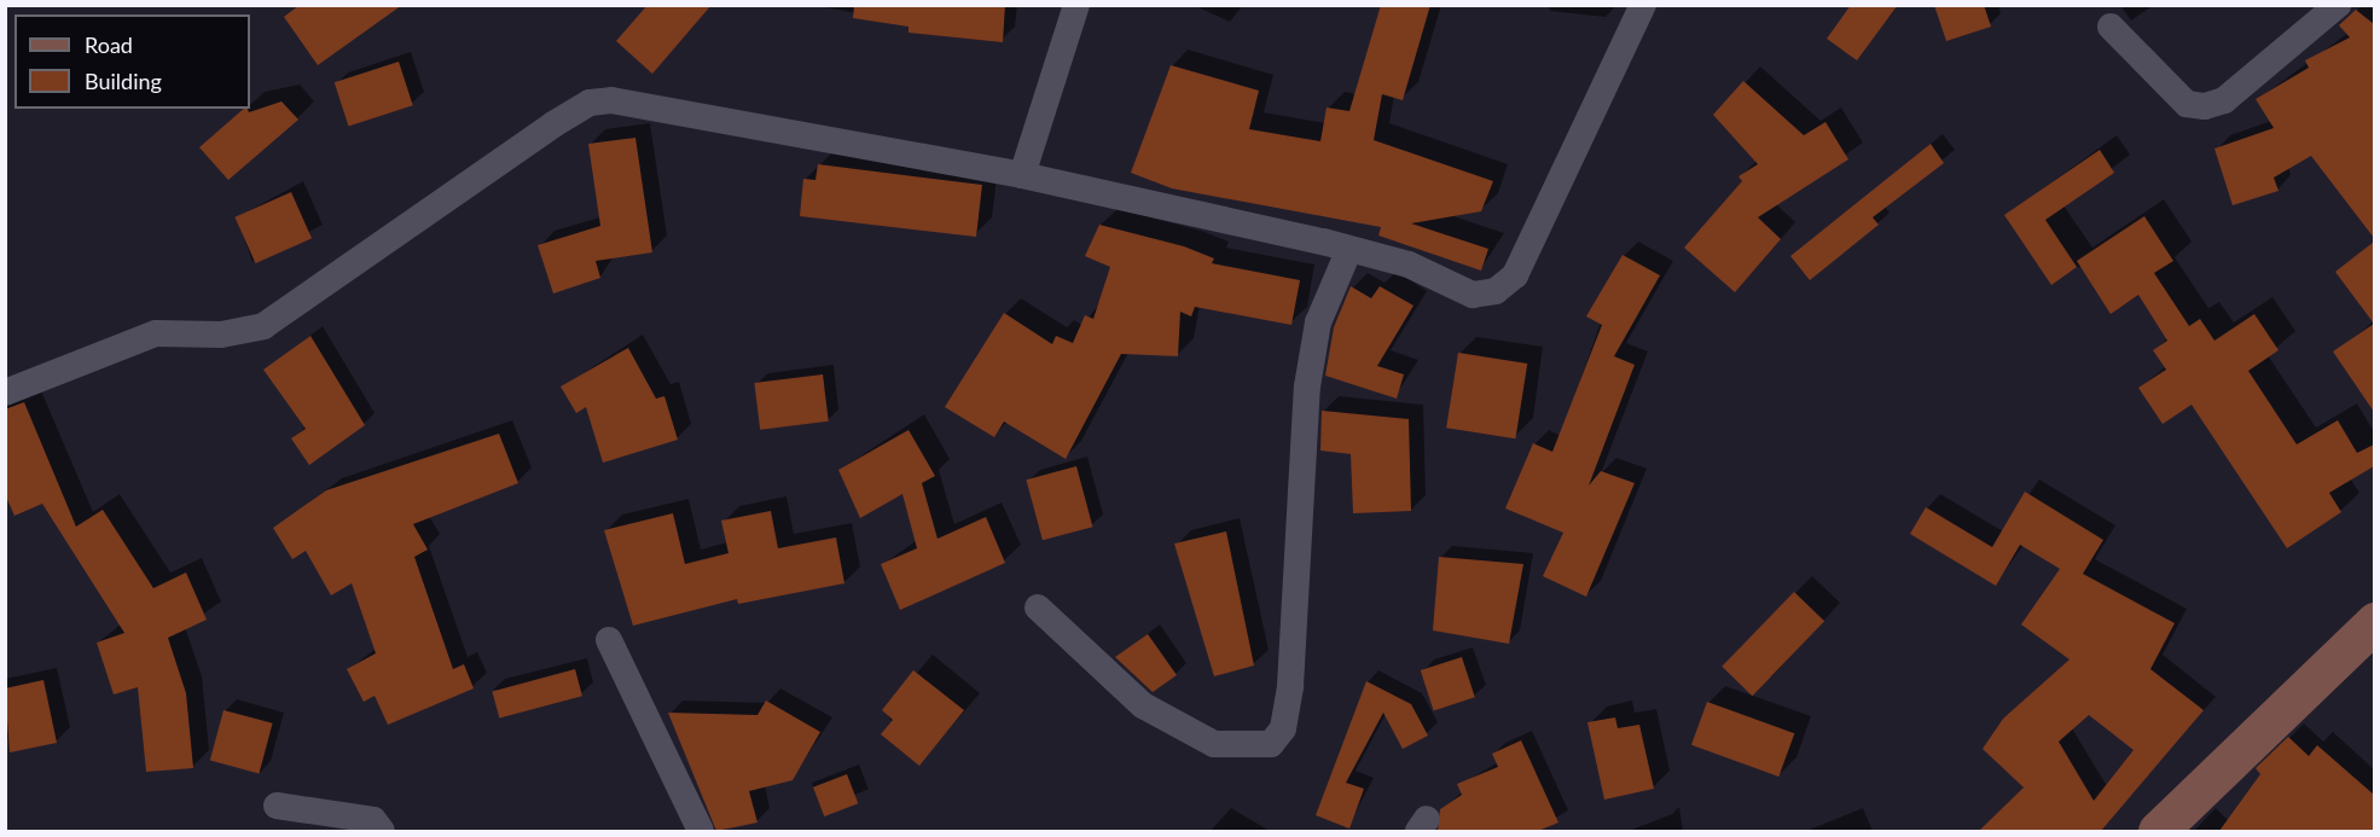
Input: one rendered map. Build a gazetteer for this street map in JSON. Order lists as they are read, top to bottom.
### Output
{
  "legend": ["Road", "Building"]
}
